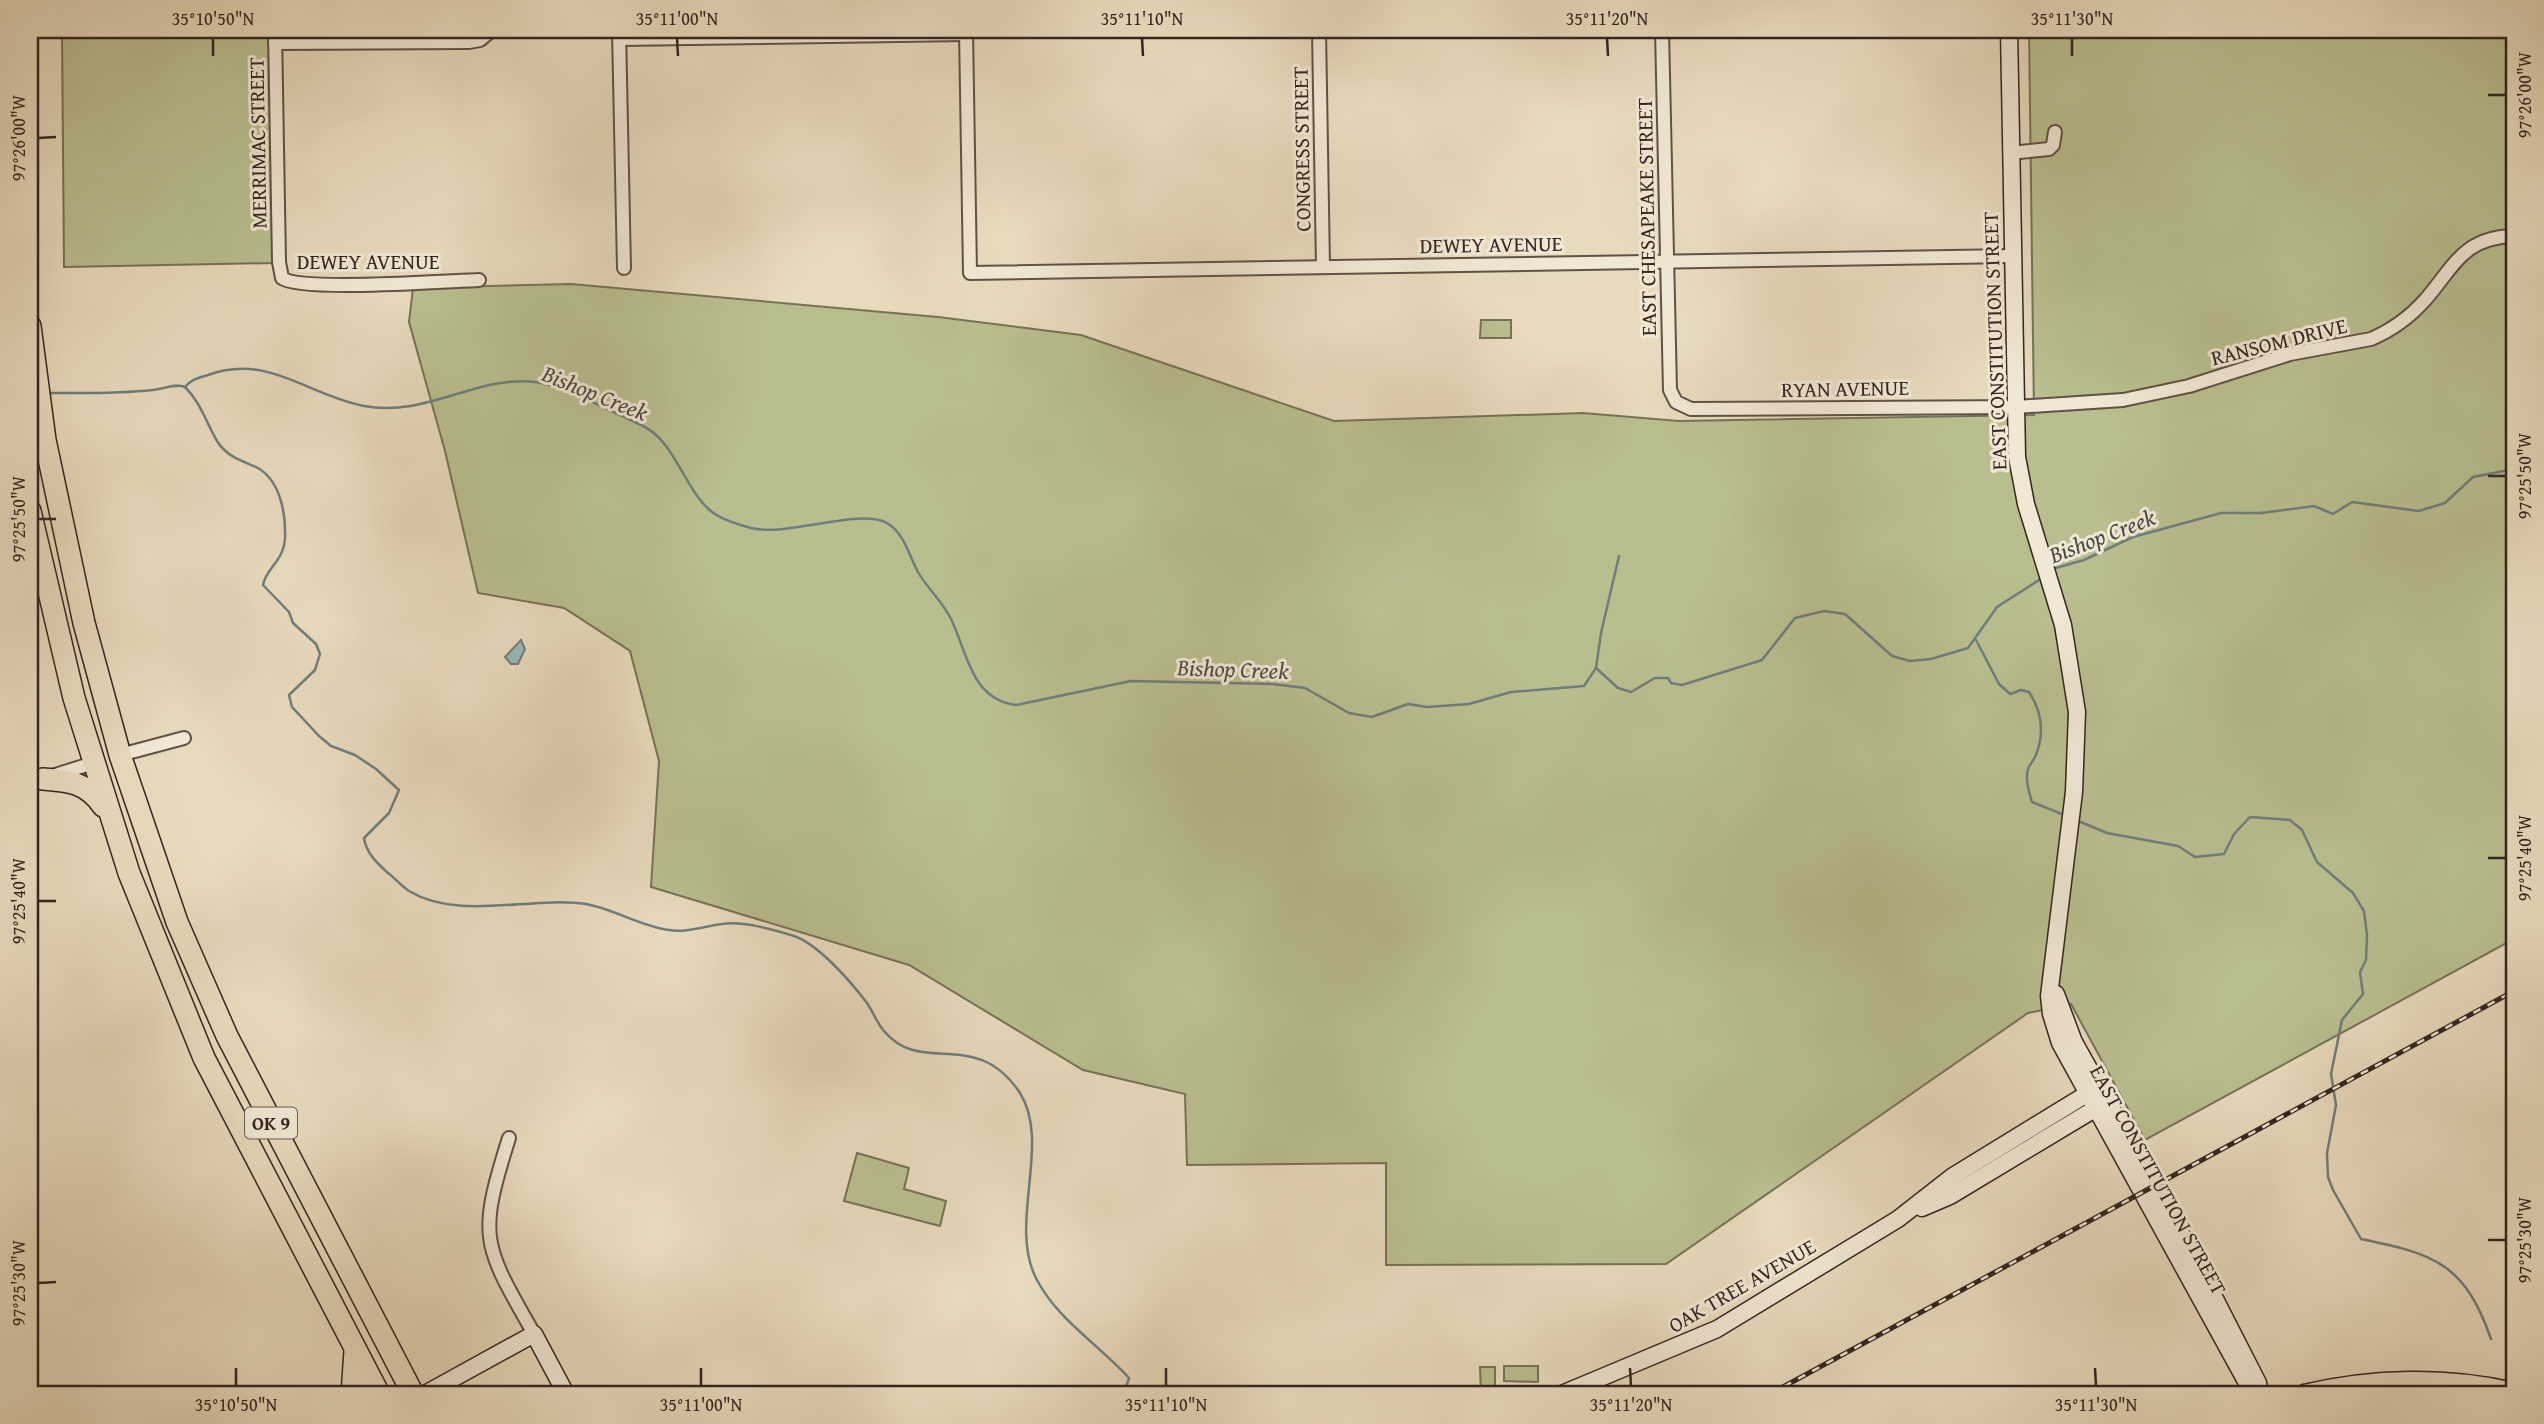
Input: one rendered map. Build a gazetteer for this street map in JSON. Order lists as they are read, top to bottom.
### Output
{
  "streets": {
    "highway": ["OK 9"],
    "main road": ["EAST CONSTITUTION STREET", "OAK TREE AVENUE"],
    "street": [
      "MERRIMAC STREET",
      "CONGRESS STREET",
      "EAST CHESAPEAKE STREET",
      "DEWEY AVENUE",
      "RANSOM DRIVE",
      "RYAN AVENUE"
    ]
  },
  "crossings": [
    ["MERRIMAC STREET", "DEWEY AVENUE"],
    ["CONGRESS STREET", "DEWEY AVENUE"],
    ["EAST CHESAPEAKE STREET", "DEWEY AVENUE"],
    ["EAST CHESAPEAKE STREET", "RYAN AVENUE"],
    ["DEWEY AVENUE", "EAST CONSTITUTION STREET"],
    ["EAST CONSTITUTION STREET", "RANSOM DRIVE"],
    ["EAST CONSTITUTION STREET", "RYAN AVENUE"],
    ["EAST CONSTITUTION STREET", "OAK TREE AVENUE"],
    ["RANSOM DRIVE", "RYAN AVENUE"]
  ],
  "water": ["Bishop Creek"],
  "coordinates": [
    "35°10'50\"N",
    "35°11'00\"N",
    "35°11'10\"N",
    "35°11'20\"N",
    "35°11'30\"N",
    "97°26'00\"W",
    "97°25'50\"W",
    "97°25'40\"W",
    "97°25'30\"W"
  ]
}
